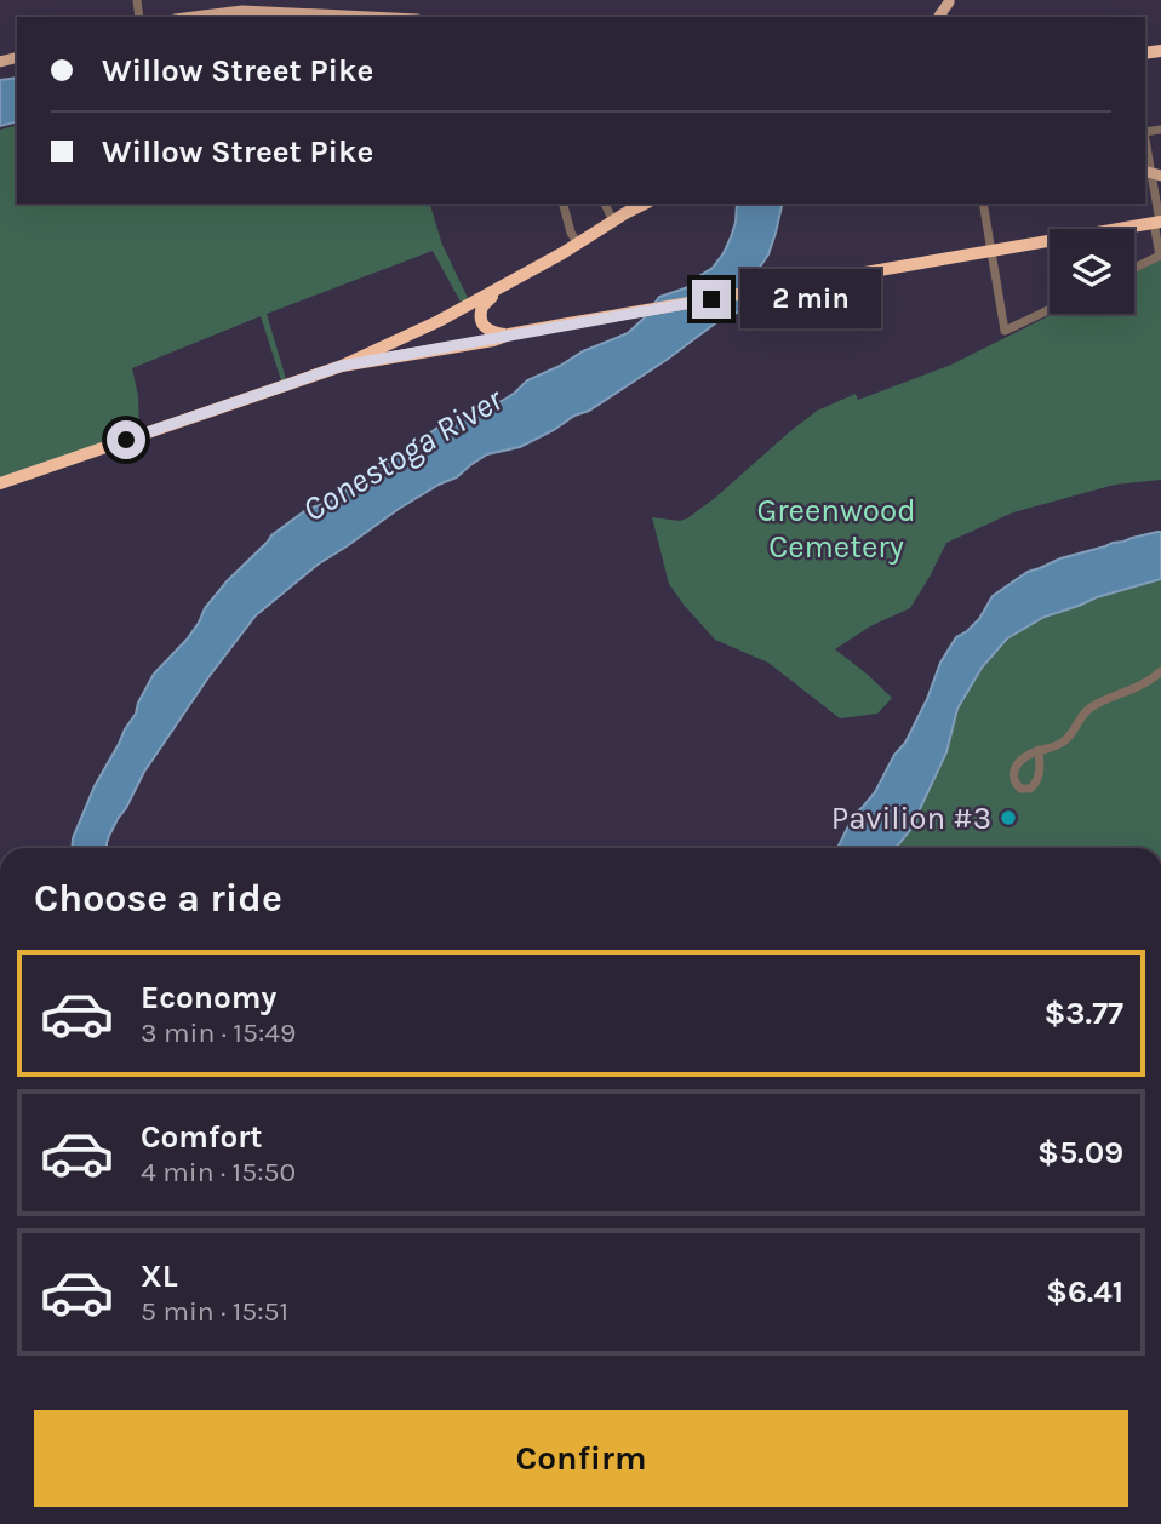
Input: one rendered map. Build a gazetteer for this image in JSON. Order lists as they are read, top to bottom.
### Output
{
  "water": ["Conestoga River"],
  "parks": ["Greenwood Cemetery"],
  "places": ["Pavilion #3"],
  "page": {
    "banner": ["Willow Street Pike", "Willow Street Pike"],
    "bubble": "2 min",
    "heading": "Choose a ride",
    "list": [
      {
        "name": "Economy",
        "note": "3 min · 15:49",
        "value": "$3.77"
      },
      {
        "name": "Comfort",
        "note": "4 min · 15:50",
        "value": "$5.09"
      },
      {
        "name": "XL",
        "note": "5 min · 15:51",
        "value": "$6.41"
      }
    ],
    "buttons": "Confirm"
  }
}
